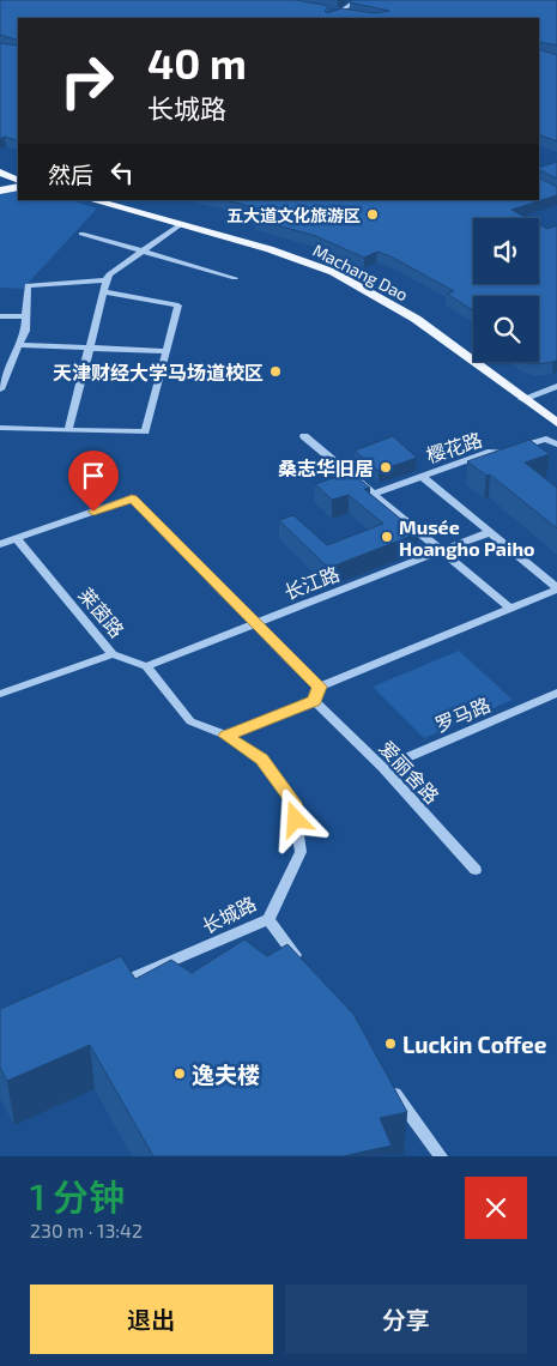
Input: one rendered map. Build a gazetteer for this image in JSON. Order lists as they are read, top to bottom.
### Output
{
  "streets": {
    "main road": ["Machang Dao"],
    "street": [
      "樱花路",
      "长江路",
      "莱茵路",
      "罗马路",
      "爱丽舍路",
      "长城路"
    ]
  },
  "crossings": [
    ["长江路", "莱茵路"],
    ["罗马路", "爱丽舍路"]
  ],
  "places": [
    "五大道文化旅游区",
    "天津财经大学马场道校区",
    "桑志华旧居",
    "Musée Hoangho Paiho",
    "Luckin Coffee",
    "逸夫楼"
  ],
  "page": {
    "turn": ["40 m", "长城路"],
    "then": "然后",
    "heading": ["1 分钟", "230 m · 13:42"],
    "buttons": ["退出", "分享"]
  }
}
